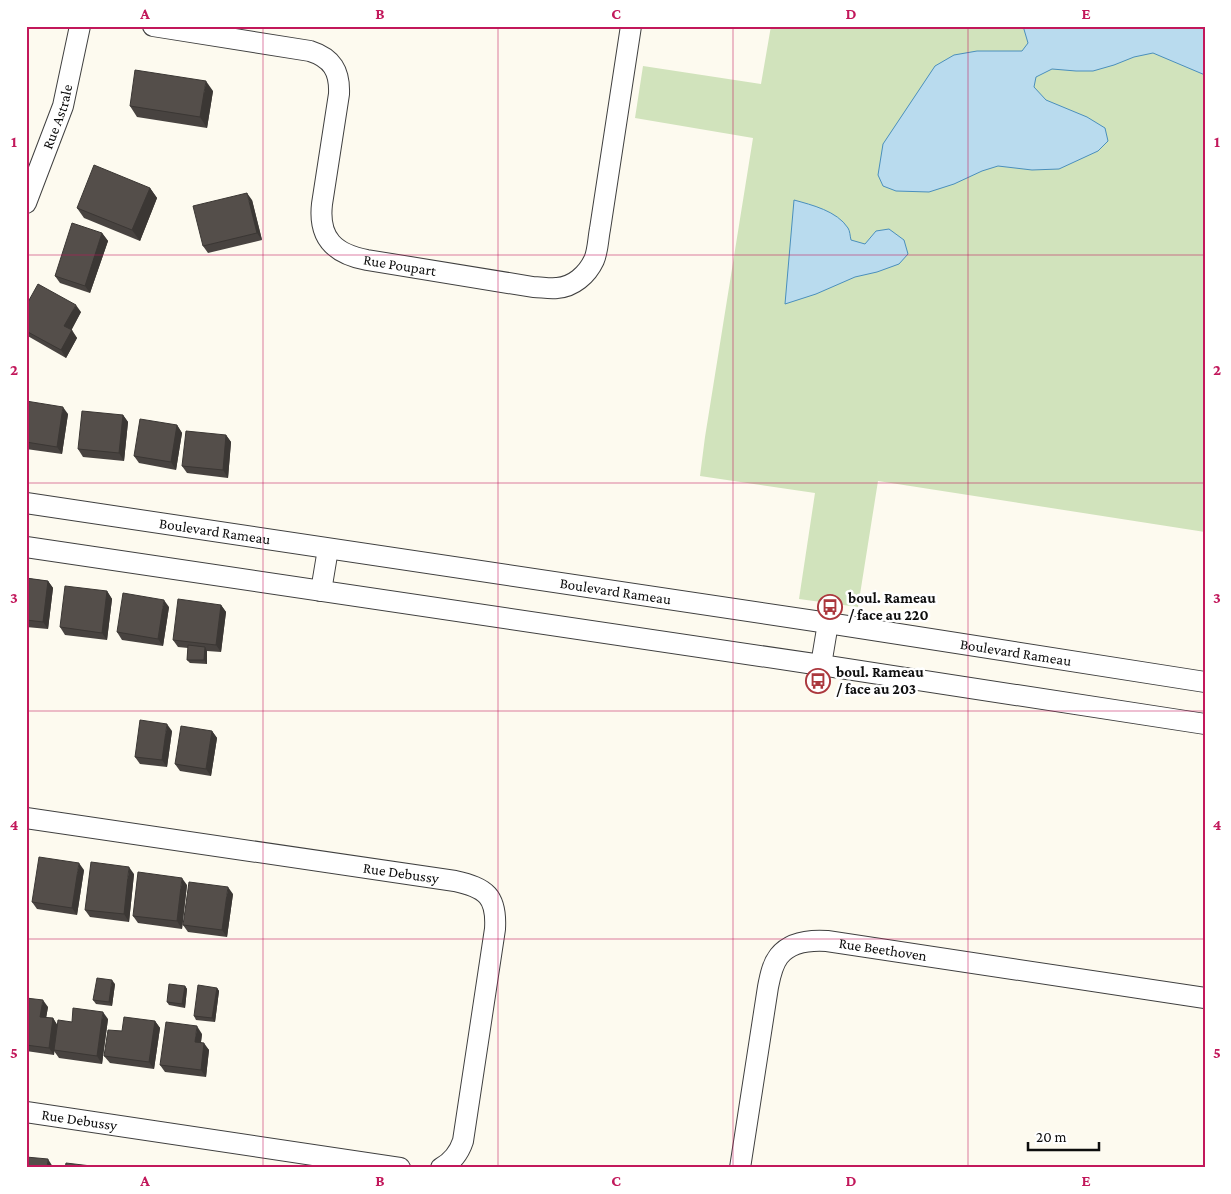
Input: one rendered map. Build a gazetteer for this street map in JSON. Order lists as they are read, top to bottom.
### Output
{
  "streets": {
    "street": [
      "Rue Astrale",
      "Rue Poupart",
      "Boulevard Rameau",
      "Rue Debussy",
      "Rue Beethoven"
    ]
  },
  "places": {
    "bus stop": ["boul. Rameau / face au 220", "boul. Rameau / face au 203"]
  },
  "scale_bar": "20 m",
  "grid": {
    "columns": [
      "A",
      "B",
      "C",
      "D",
      "E"
    ],
    "rows": [
      "1",
      "2",
      "3",
      "4",
      "5"
    ]
  }
}
